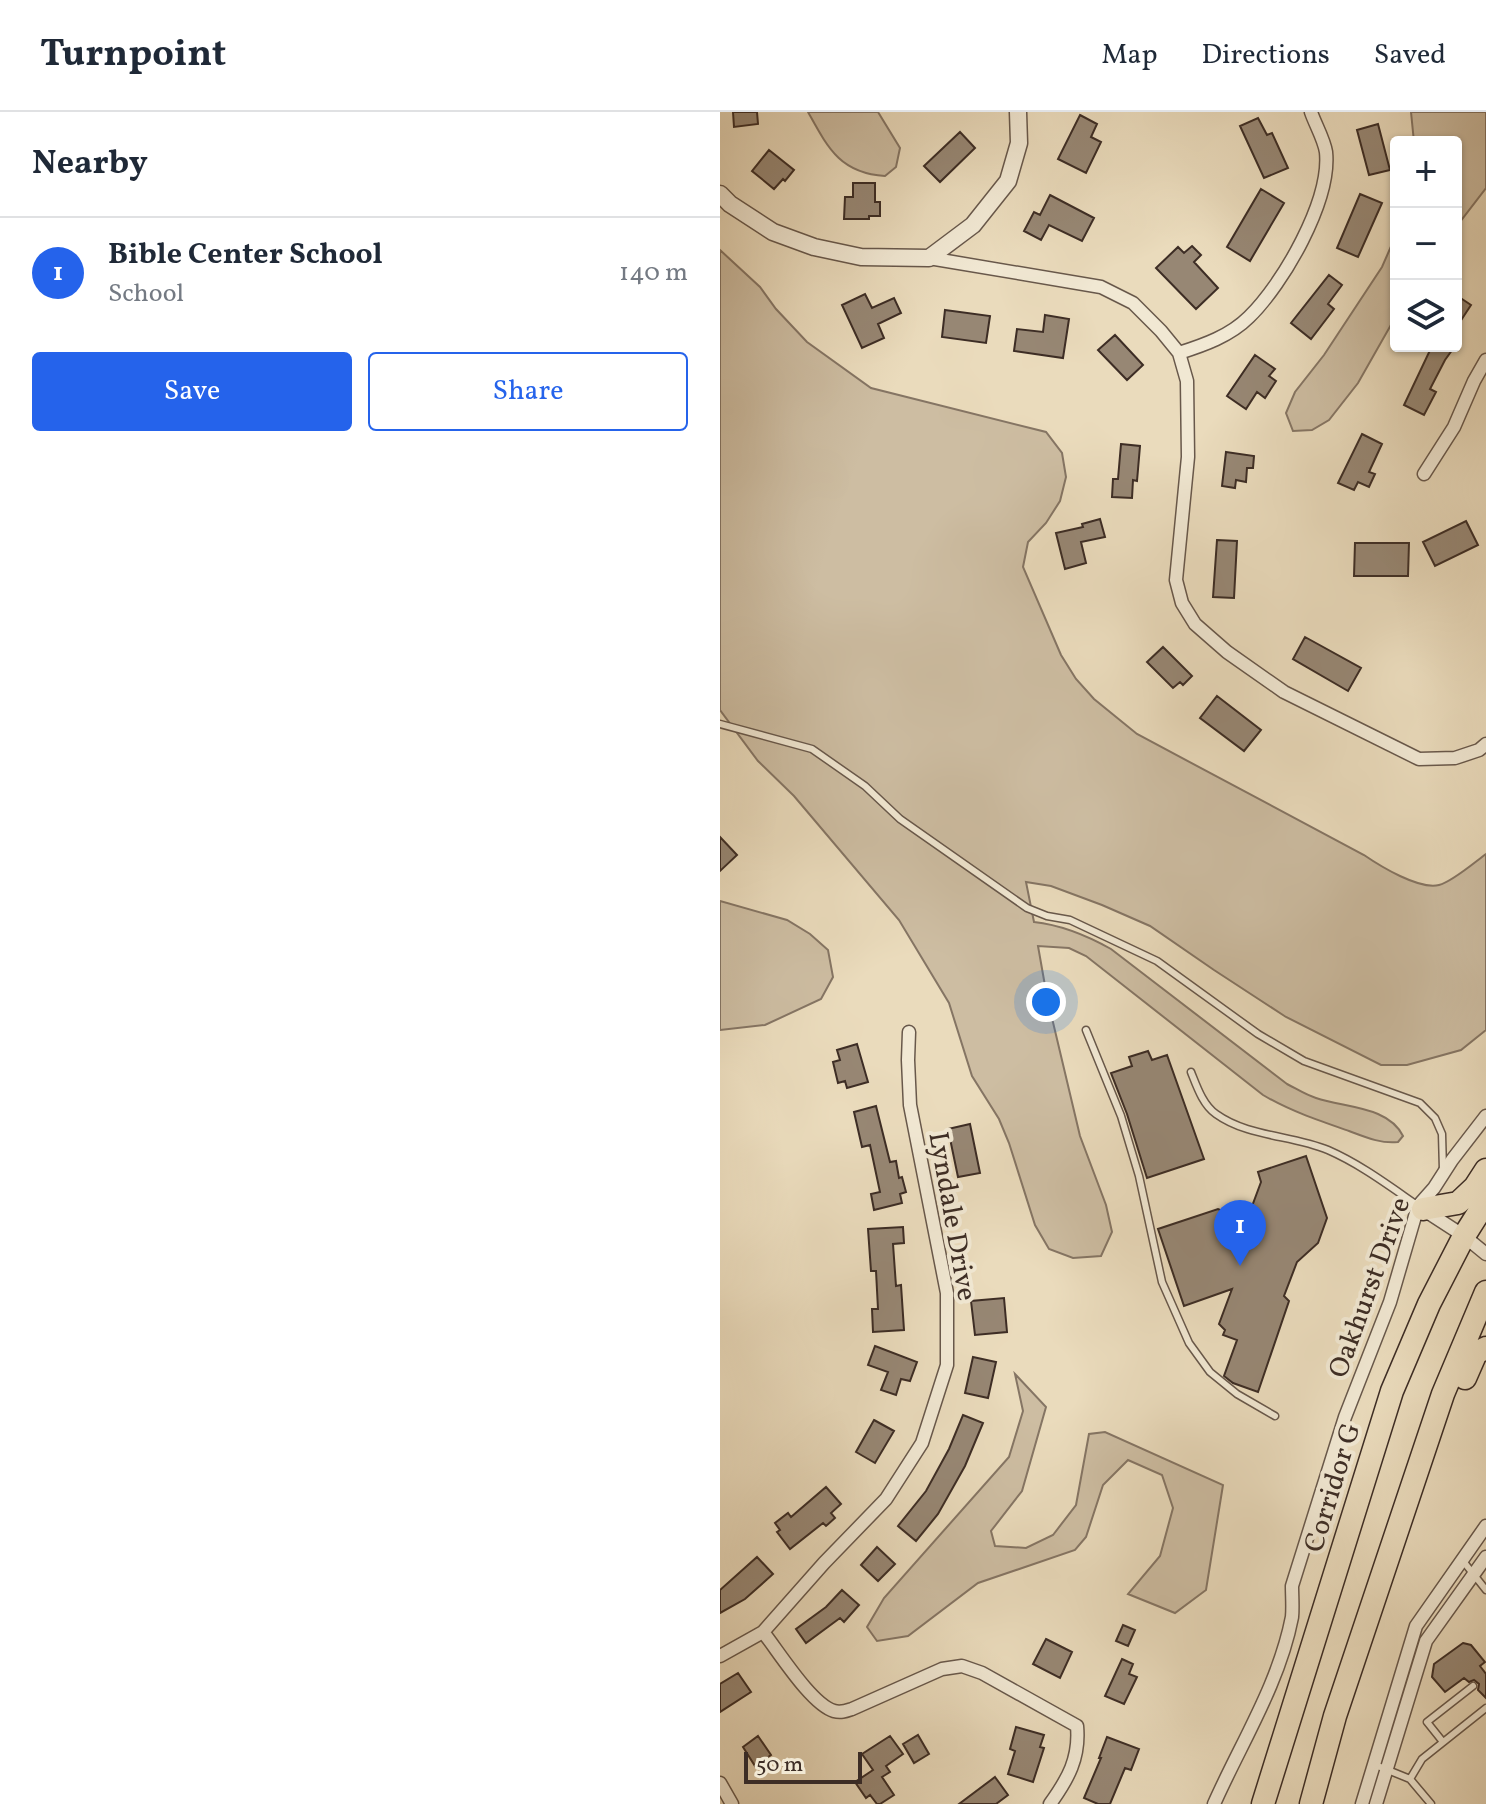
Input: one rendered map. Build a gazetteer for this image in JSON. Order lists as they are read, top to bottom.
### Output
{
  "streets": {
    "highway": ["Corridor G"],
    "street": ["Lyndale Drive", "Oakhurst Drive"]
  },
  "scale_bar": "50 m",
  "page": {
    "header": "Turnpoint",
    "nav": ["Map", "Directions", "Saved"],
    "heading": "Nearby",
    "map_buttons": ["+", "−"],
    "list": [
      {
        "mark": "1",
        "name": "Bible Center School",
        "note": "School",
        "value": "140 m"
      }
    ],
    "buttons": ["Save", "Share"],
    "pins": "1",
    "scale": "50 m"
  }
}
